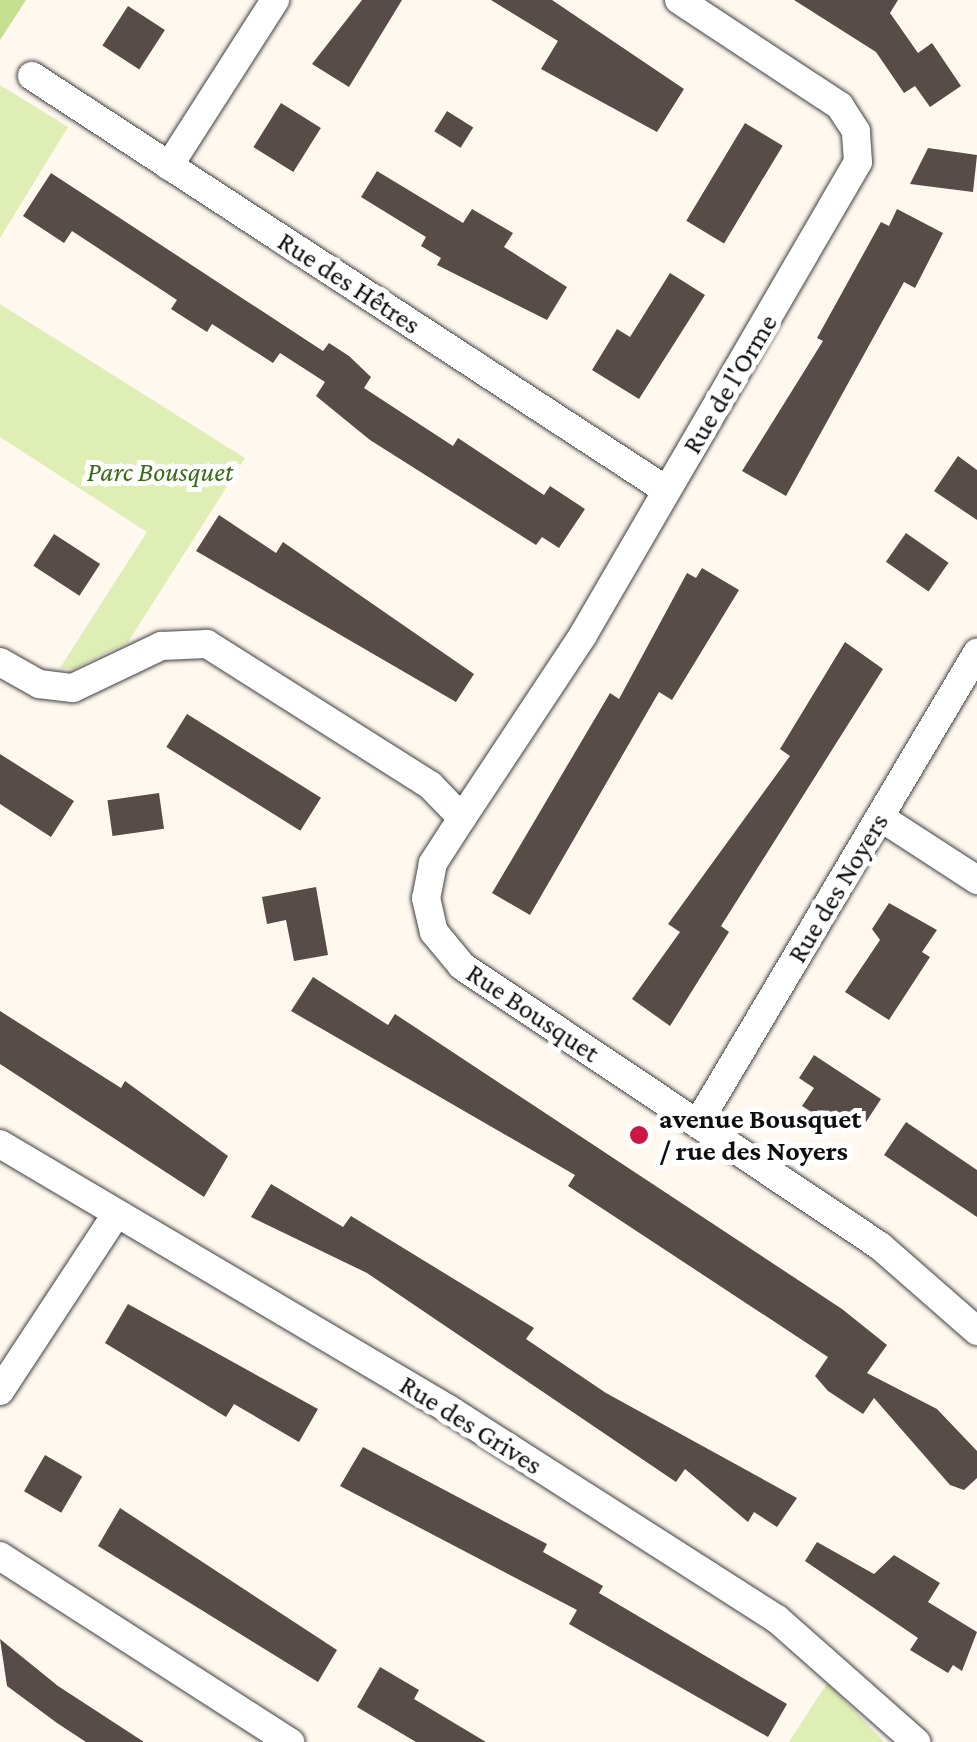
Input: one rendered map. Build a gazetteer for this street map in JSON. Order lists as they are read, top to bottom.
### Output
{
  "streets": {
    "street": [
      "Rue des Hêtres",
      "Rue de l'Orme",
      "Rue des Noyers",
      "Rue Bousquet",
      "Rue des Grives"
    ]
  },
  "crossings": [
    ["Rue des Hêtres", "Rue de l'Orme"],
    ["Rue de l'Orme", "Rue Bousquet"],
    ["Rue des Noyers", "Rue Bousquet"]
  ],
  "parks": ["Parc Bousquet"],
  "places": ["avenue Bousquet / rue des Noyers"]
}
